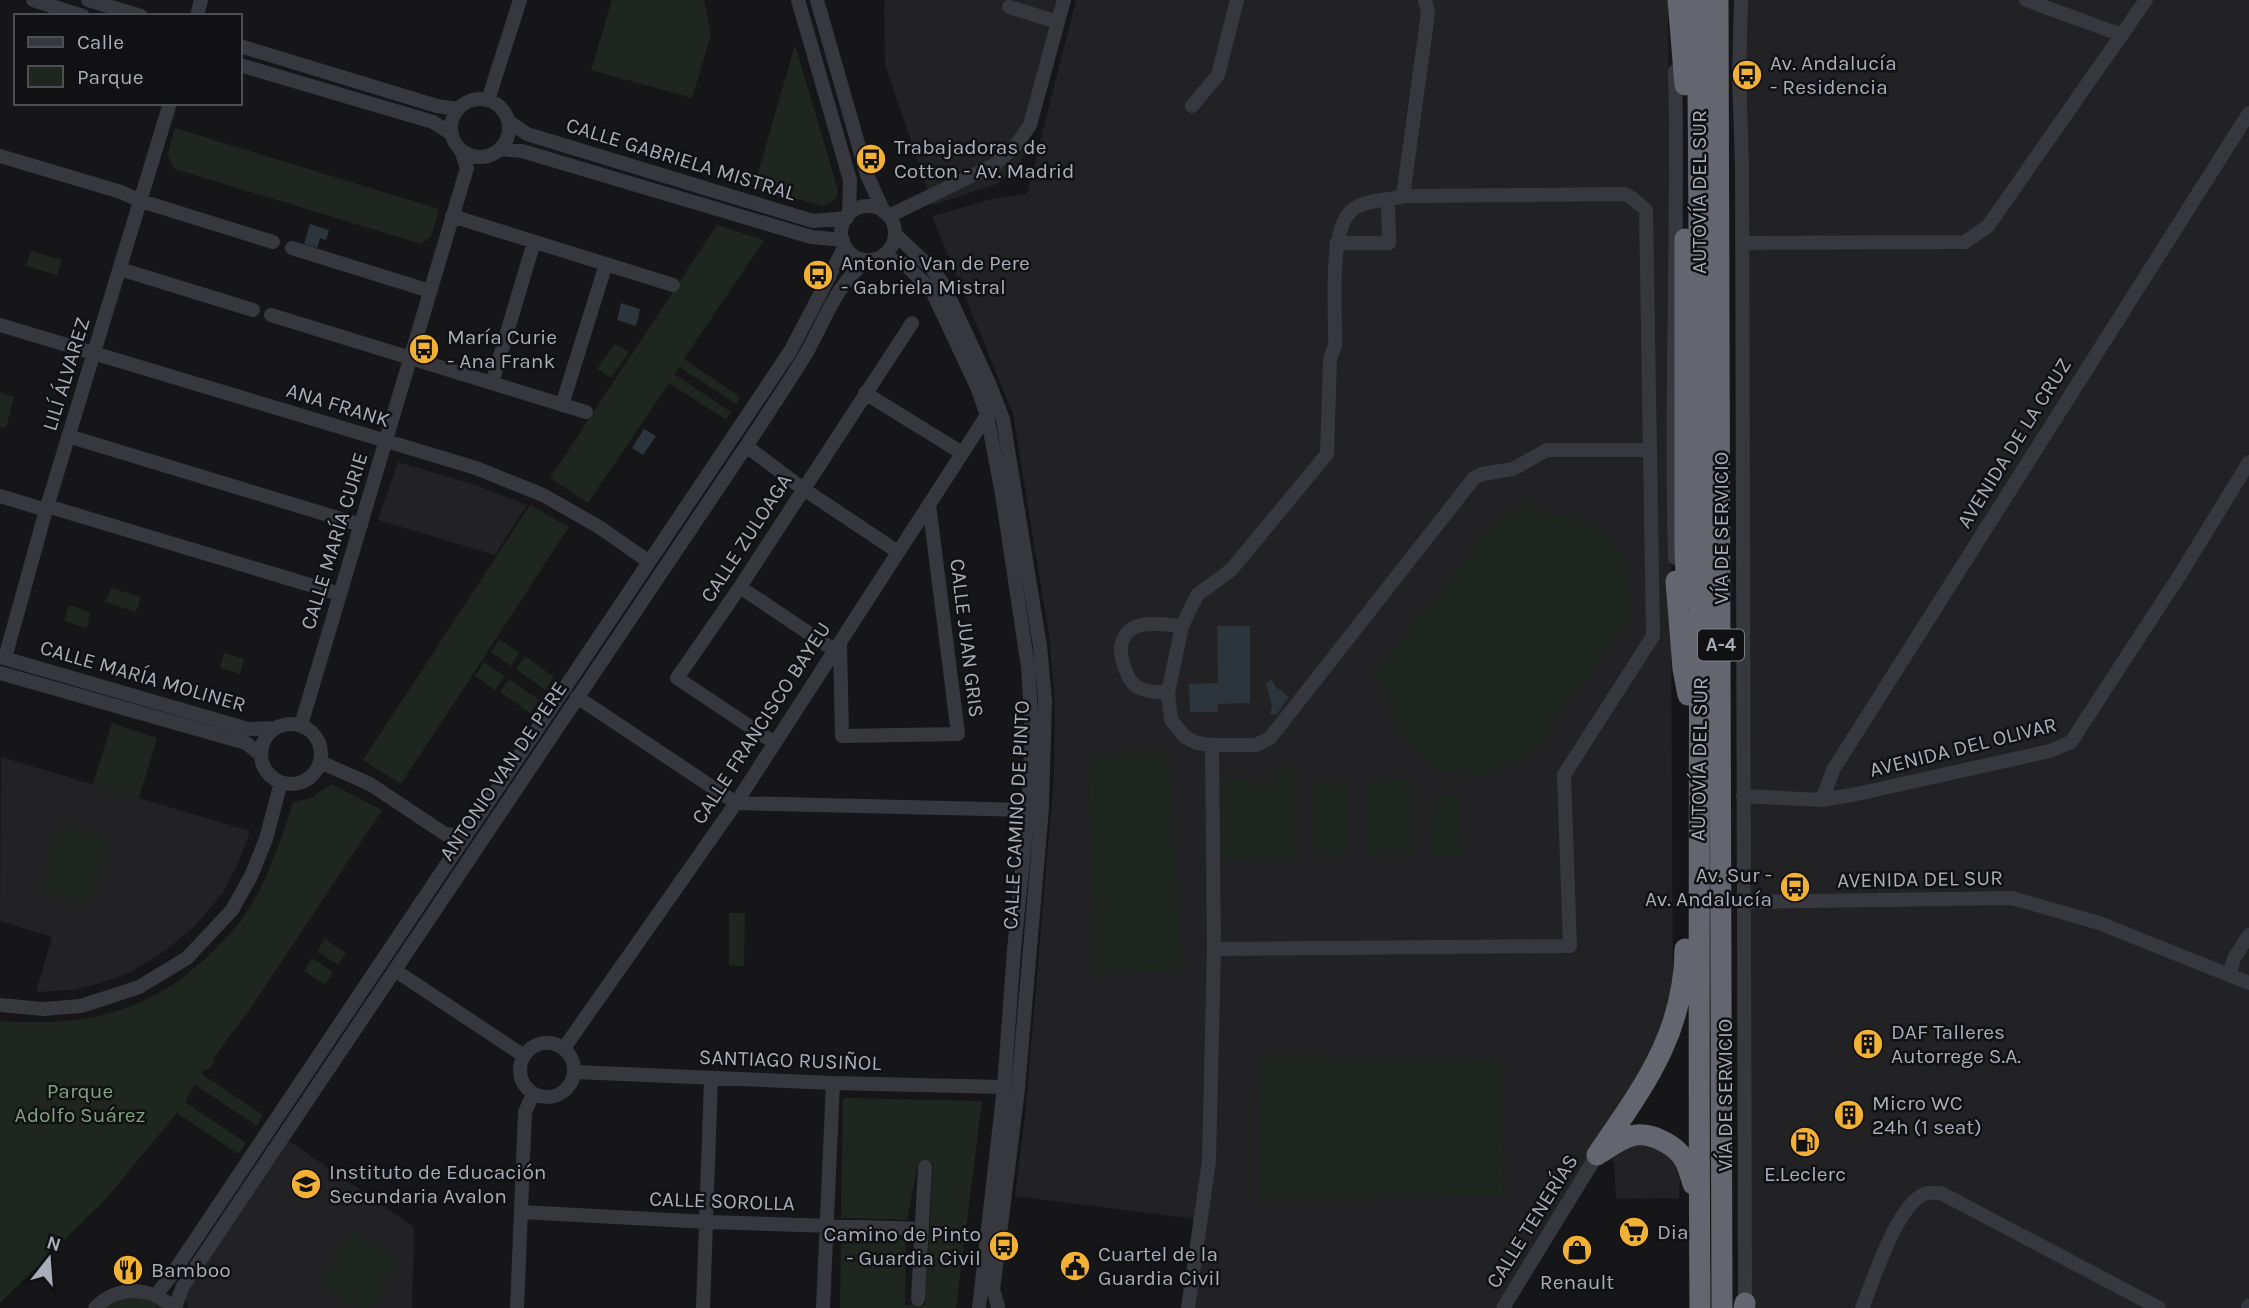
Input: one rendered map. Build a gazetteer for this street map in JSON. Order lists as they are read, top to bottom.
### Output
{
  "streets": {
    "highway": ["AUTOVÍA DEL SUR", "A-4"],
    "street": [
      "CALLE GABRIELA MISTRAL",
      "LILÍ ÁLVAREZ",
      "ANA FRANK",
      "AVENIDA DE LA CRUZ",
      "VÍA DE SERVICIO",
      "CALLE ZULOAGA",
      "CALLE MARÍA CURIE",
      "CALLE JUAN GRIS",
      "CALLE MARÍA MOLINER",
      "CALLE FRANCISCO BAYEU",
      "AVENIDA DEL OLIVAR",
      "ANTONIO VAN DE PERE",
      "CALLE CAMINO DE PINTO",
      "AVENIDA DEL SUR",
      "SANTIAGO RUSIÑOL",
      "CALLE SOROLLA",
      "CALLE TENERÍAS"
    ]
  },
  "crossings": [
    ["CALLE GABRIELA MISTRAL", "ANTONIO VAN DE PERE"],
    ["CALLE GABRIELA MISTRAL", "CALLE CAMINO DE PINTO"],
    ["LILÍ ÁLVAREZ", "ANA FRANK"],
    ["LILÍ ÁLVAREZ", "CALLE MARÍA MOLINER"],
    ["ANA FRANK", "CALLE MARÍA CURIE"],
    ["ANA FRANK", "ANTONIO VAN DE PERE"],
    ["AVENIDA DE LA CRUZ", "AVENIDA DEL OLIVAR"],
    ["VÍA DE SERVICIO", "AVENIDA DEL OLIVAR"],
    ["VÍA DE SERVICIO", "AVENIDA DEL SUR"],
    ["CALLE ZULOAGA", "CALLE FRANCISCO BAYEU"],
    ["CALLE MARÍA CURIE", "CALLE MARÍA MOLINER"],
    ["CALLE JUAN GRIS", "CALLE FRANCISCO BAYEU"],
    ["CALLE FRANCISCO BAYEU", "CALLE CAMINO DE PINTO"],
    ["CALLE FRANCISCO BAYEU", "SANTIAGO RUSIÑOL"],
    ["ANTONIO VAN DE PERE", "CALLE CAMINO DE PINTO"],
    ["CALLE CAMINO DE PINTO", "SANTIAGO RUSIÑOL"]
  ],
  "parks": ["Parque Adolfo Suárez"],
  "places": {
    "bus stop": [
      "Av. Andalucía - Residencia",
      "Trabajadoras de Cotton - Av. Madrid",
      "Antonio Van de Pere - Gabriela Mistral",
      "María Curie - Ana Frank",
      "Av. Sur - Av. Andalucía",
      "Camino de Pinto - Guardia Civil"
    ],
    "building": ["DAF Talleres Autorrege S.A.", "Micro WC 24h (1 seat)"],
    "fuel station": ["E.Leclerc"],
    "school or university": ["Instituto de Educación Secundaria Avalon"],
    "supermarket": ["Dia"],
    "shop": ["Renault"],
    "public building": ["Cuartel de la Guardia Civil"],
    "restaurant": ["Bamboo"]
  },
  "legend": ["Calle", "Parque"],
  "north": "top"
}
